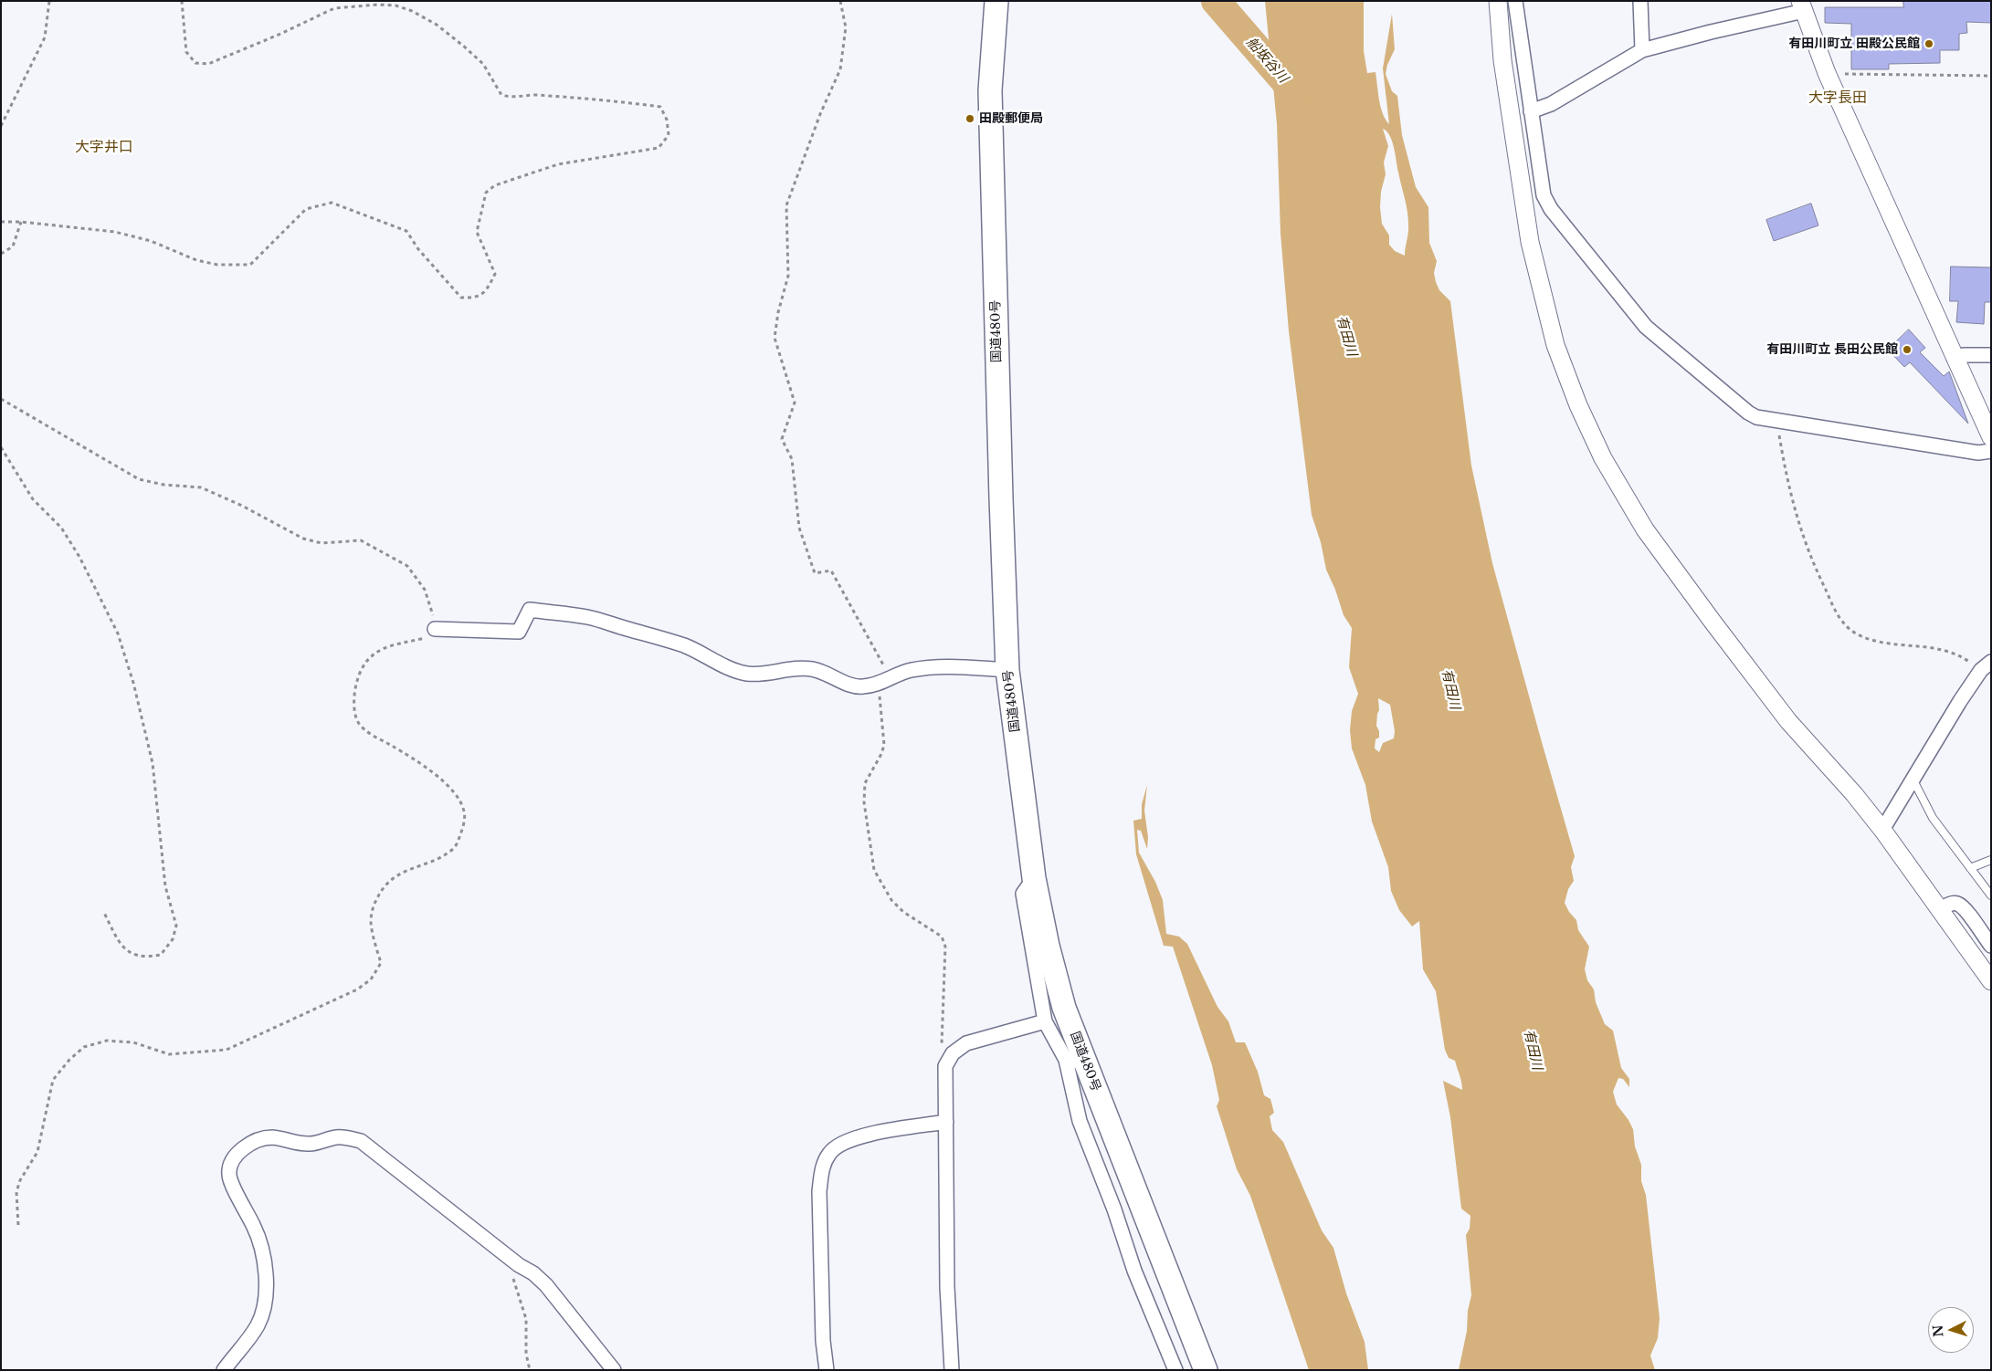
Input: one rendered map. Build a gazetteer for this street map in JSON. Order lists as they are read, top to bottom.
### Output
{
  "streets": {
    "highway": ["国道480号"]
  },
  "districts": ["大字長田", "大字井口"],
  "water": ["船坂谷川", "有田川"],
  "places": ["有田川町立 田殿公民館", "田殿郵便局", "有田川町立 長田公民館"],
  "north": "left"
}
